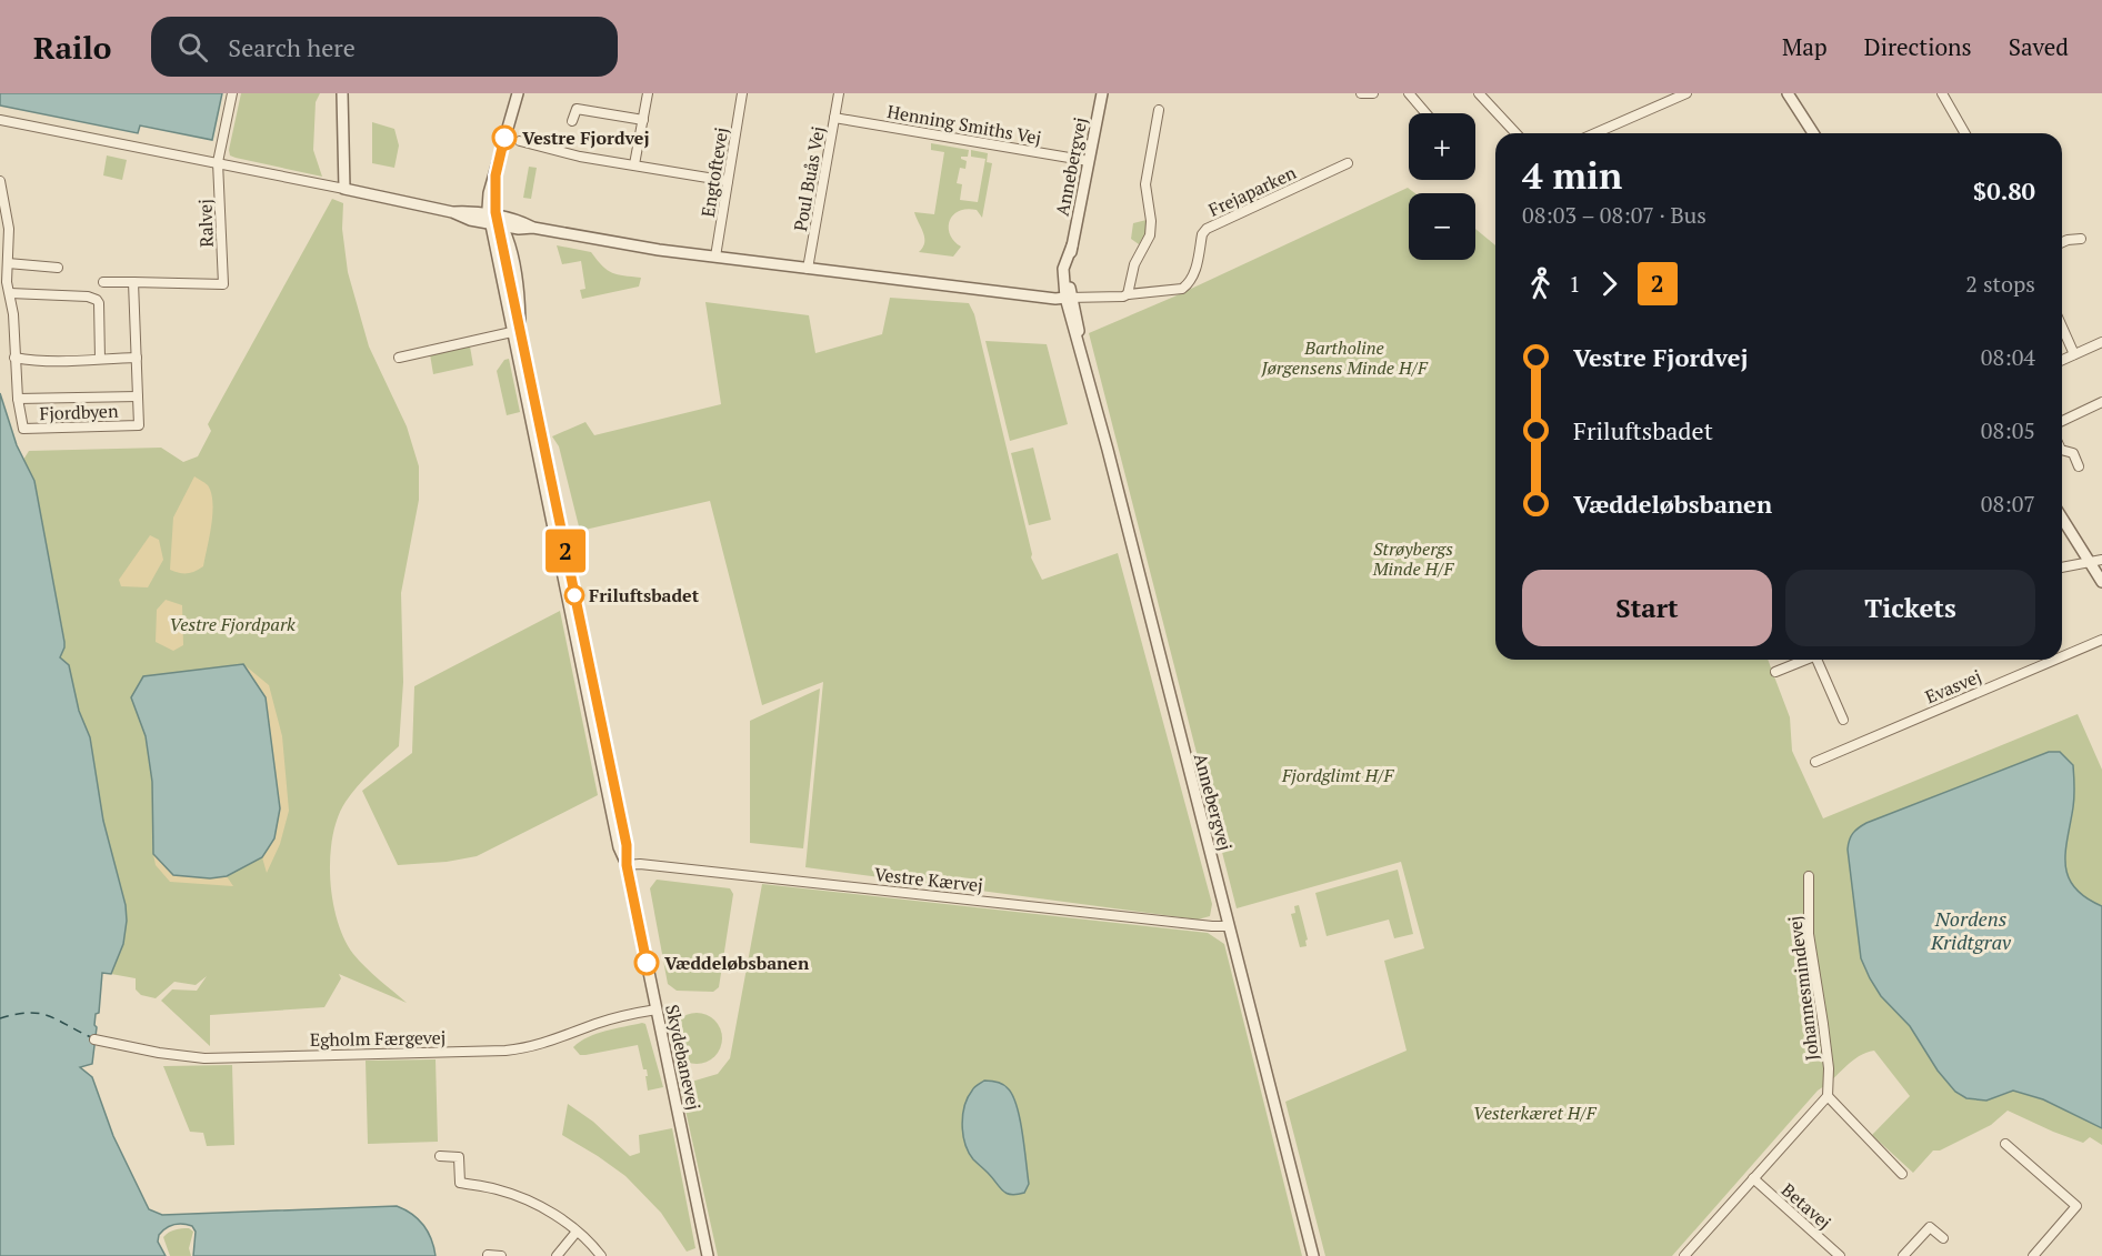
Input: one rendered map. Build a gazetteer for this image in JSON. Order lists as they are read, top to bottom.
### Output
{
  "streets": {
    "street": [
      "Henning Smiths Vej",
      "Annebergvej",
      "Engtoftevej",
      "Poul Buås Vej",
      "Frejaparken",
      "Ralvej",
      "Fjordbyen",
      "Evasvej",
      "Vestre Kærvej",
      "Johannesmindevej",
      "Egholm Færgevej",
      "Skydebanevej",
      "Betavej"
    ]
  },
  "crossings": [
    ["Henning Smiths Vej", "Annebergvej"],
    ["Henning Smiths Vej", "Poul Buås Vej"],
    ["Annebergvej", "Frejaparken"],
    ["Annebergvej", "Vestre Kærvej"],
    ["Ralvej", "Fjordbyen"],
    ["Vestre Kærvej", "Skydebanevej"],
    ["Egholm Færgevej", "Skydebanevej"]
  ],
  "water": ["Nordens Kridtgrav"],
  "parks": [
    "Bartholine Jørgensens Minde H/F",
    "Strøybergs Minde H/F",
    "Vestre Fjordpark",
    "Fjordglimt H/F",
    "Vesterkæret H/F"
  ],
  "places": ["Vestre Fjordvej", "Friluftsbadet", "Væddeløbsbanen"],
  "lines": ["bus line 2"],
  "page": {
    "header": "Railo",
    "search": "Search here",
    "nav": ["Map", "Directions", "Saved"],
    "on_map": "2",
    "map_buttons": ["+", "−"],
    "heading": ["4 min", "08:03 – 08:07 · Bus", "$0.80"],
    "legs": ["1", "2", "2 stops"],
    "list": [
      {
        "name": "Vestre Fjordvej",
        "value": "08:04"
      },
      {
        "name": "Friluftsbadet",
        "value": "08:05"
      },
      {
        "name": "Væddeløbsbanen",
        "value": "08:07"
      }
    ],
    "buttons": ["Start", "Tickets"]
  }
}
